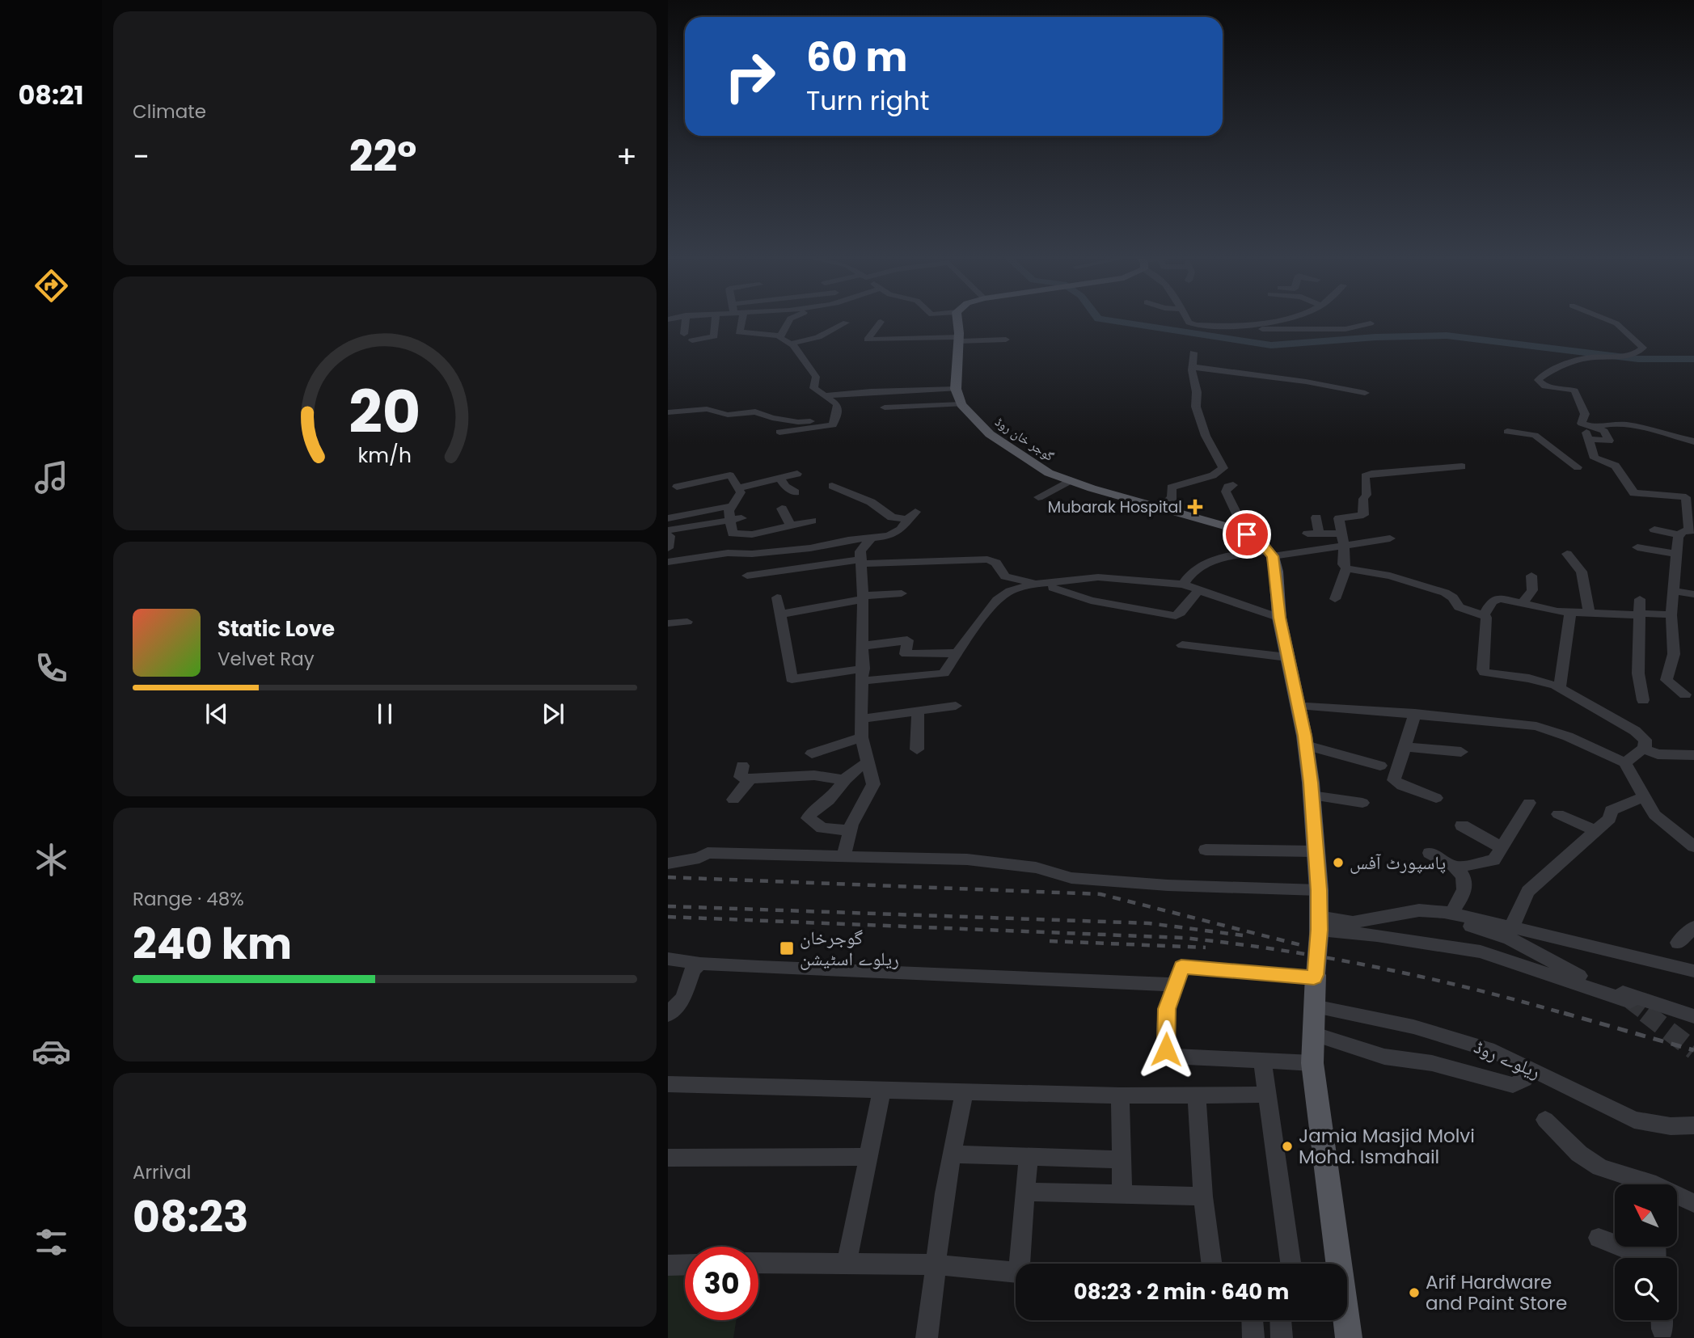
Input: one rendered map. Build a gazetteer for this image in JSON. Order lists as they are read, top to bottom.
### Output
{
  "streets": {
    "main road": ["گوجر خان روڈ"],
    "street": ["ریلوے روڈ"]
  },
  "places": {
    "health": ["Mubarak Hospital"],
    "other": ["پاسپورٹ آفس", "Jamia Masjid Molvi Mohd. Ismahail", "Arif Hardware and Paint Store"],
    "transit": ["گوجرخان ریلوے اسٹیشن"]
  },
  "north": "top left",
  "page": {
    "tabs": "08:21",
    "tile": [
      "Climate",
      ["Range · 48%", "240 km"],
      ["Arrival", "08:23"]
    ],
    "turn": ["60 m", "Turn right"],
    "heat": ["−", "22°", "+"],
    "song": ["Static Love", "Velvet Ray"],
    "limit": "30",
    "trip": "08:23 · 2 min · 640 m",
    "gauge": ["20", "km/h"]
  }
}
